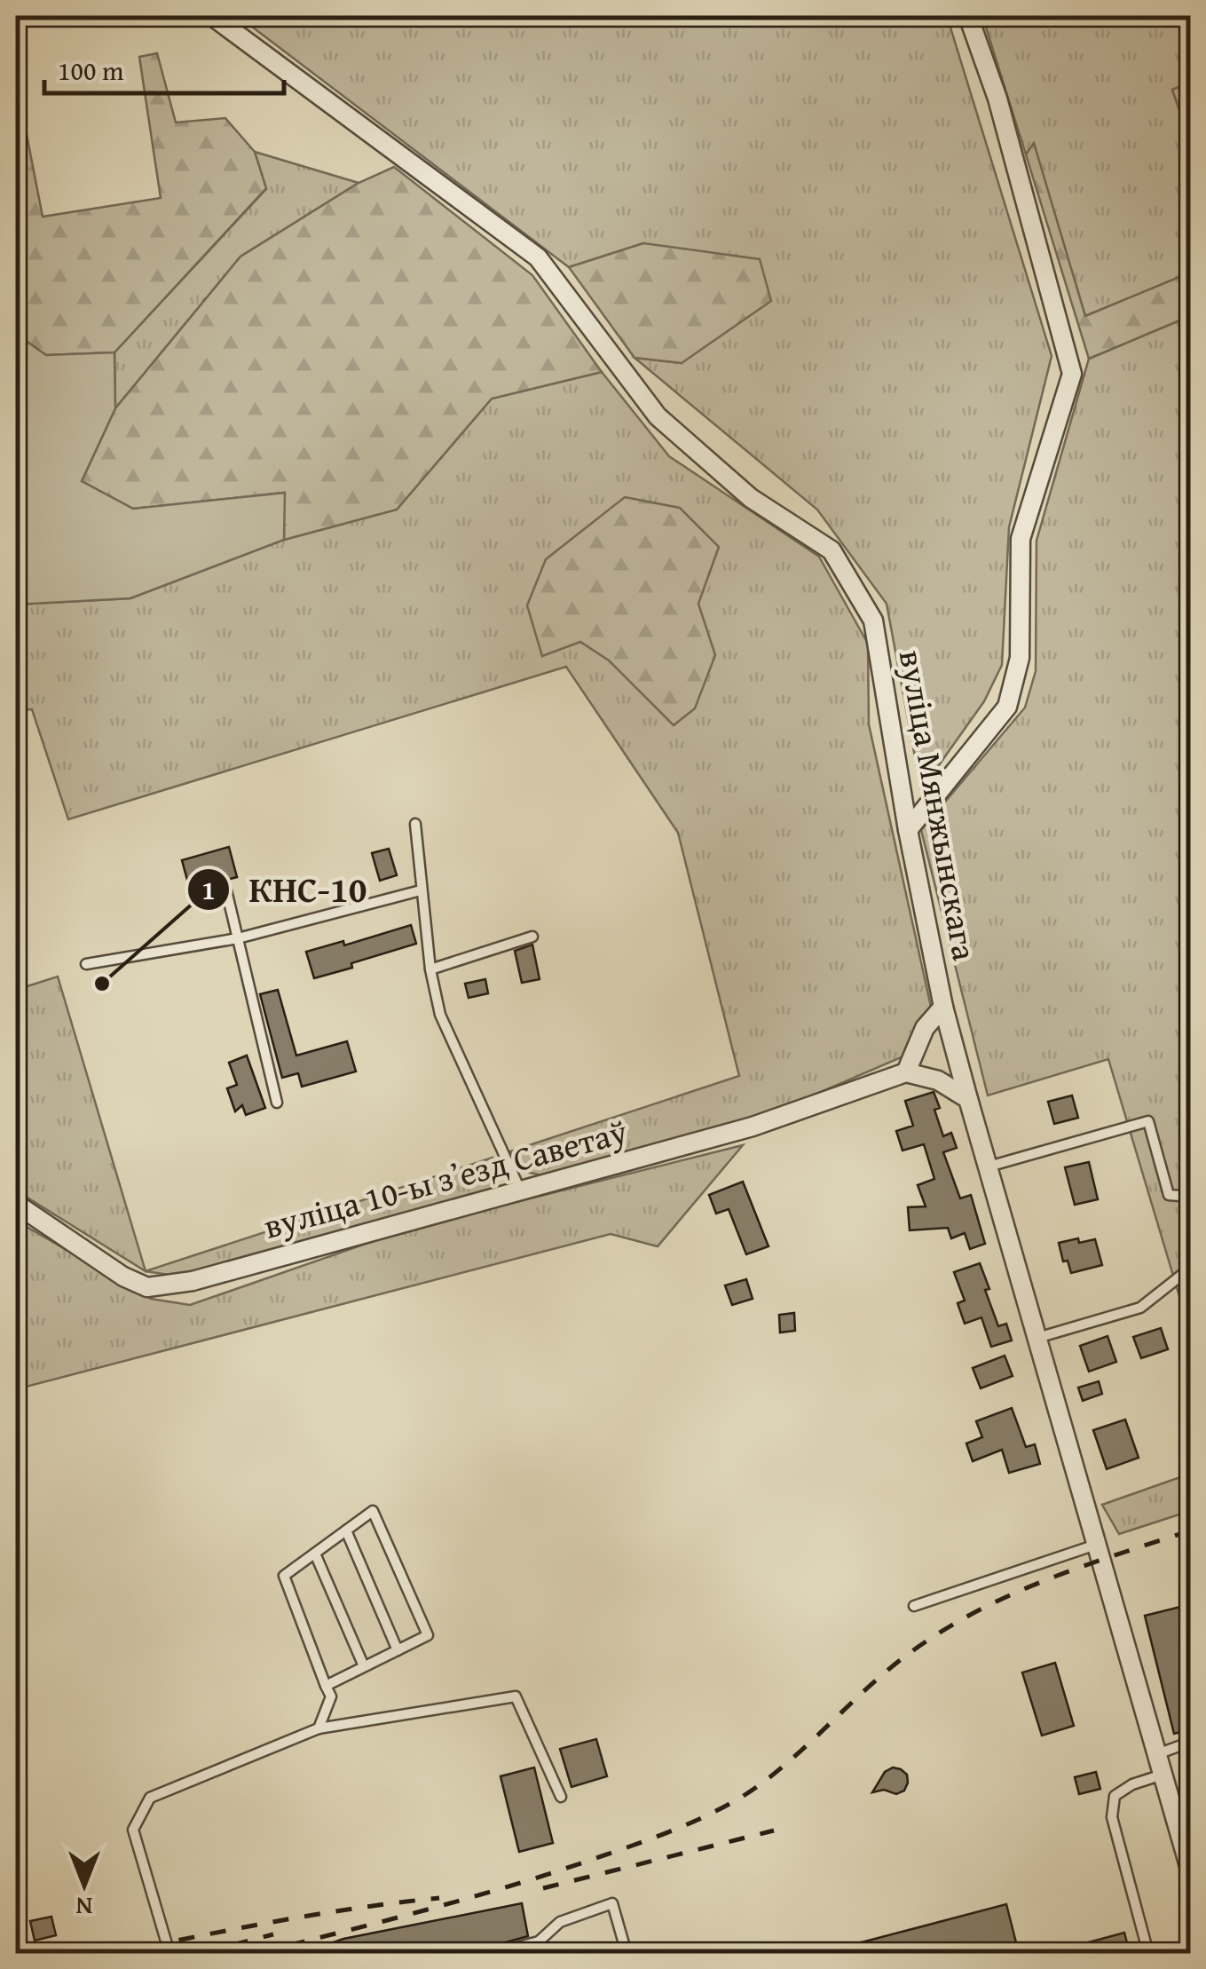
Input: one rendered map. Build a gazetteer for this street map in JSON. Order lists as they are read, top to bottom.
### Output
{
  "streets": {
    "street": ["вуліца Мянжынскага", "вуліца 10-ы зʼезд Саветаў"]
  },
  "places": ["КНС-10"],
  "scale_bar": "100 m",
  "north": "bottom"
}
